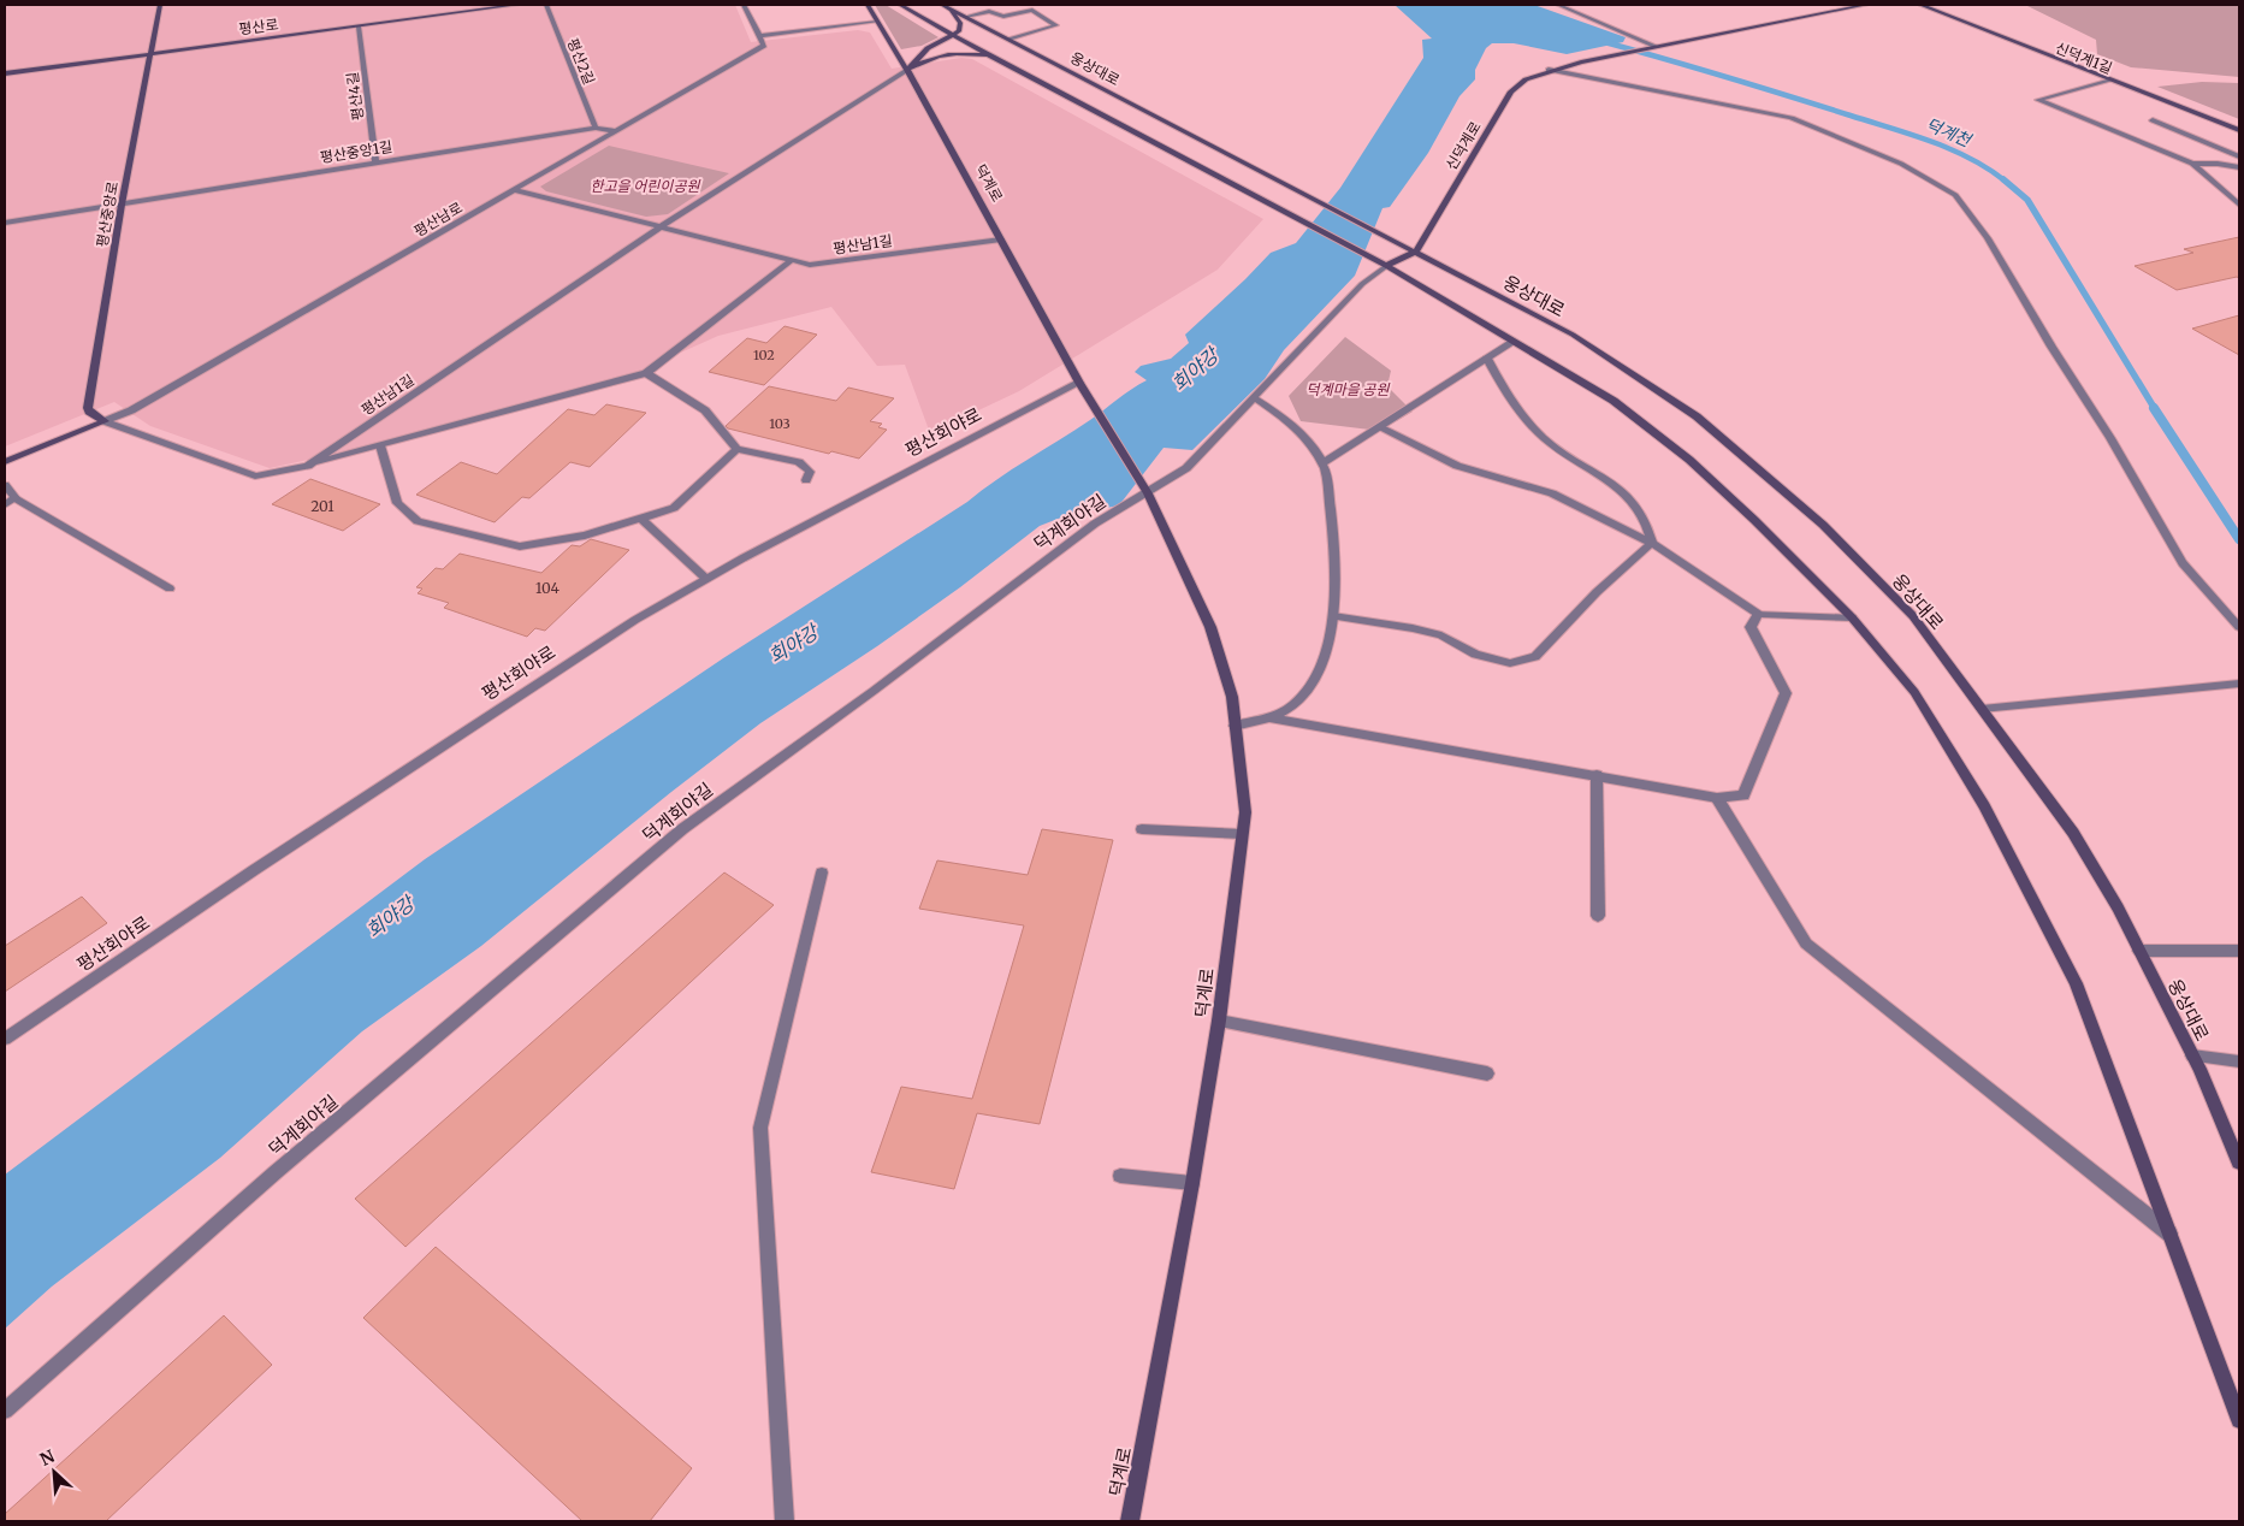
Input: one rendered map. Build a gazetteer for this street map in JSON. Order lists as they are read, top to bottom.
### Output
{
  "streets": {
    "street": [
      "평산로",
      "신덕계1길",
      "평산2길",
      "웅상대로",
      "평산4길",
      "신덕계로",
      "평산중앙1길",
      "덕계로",
      "평산중앙로",
      "평산남로",
      "평산남1길",
      "평산회야로",
      "덕계회야길"
    ]
  },
  "crossings": [
    ["평산로", "평산4길"],
    ["평산로", "평산중앙로"],
    ["평산2길", "평산중앙1길"],
    ["웅상대로", "신덕계로"],
    ["평산4길", "평산중앙1길"],
    ["평산중앙1길", "평산중앙로"],
    ["평산중앙1길", "평산남로"],
    ["덕계로", "평산남1길"],
    ["덕계로", "평산회야로"],
    ["덕계로", "덕계회야길"],
    ["평산중앙로", "평산남로"],
    ["평산중앙로", "평산남1길"],
    ["평산남로", "평산남1길"]
  ],
  "water": ["덕계천", "회야강"],
  "parks": ["한고을 어린이공원", "덕계마을 공원"],
  "house_numbers": [
    "102",
    "103",
    "201",
    "104"
  ],
  "north": "top left"
}
